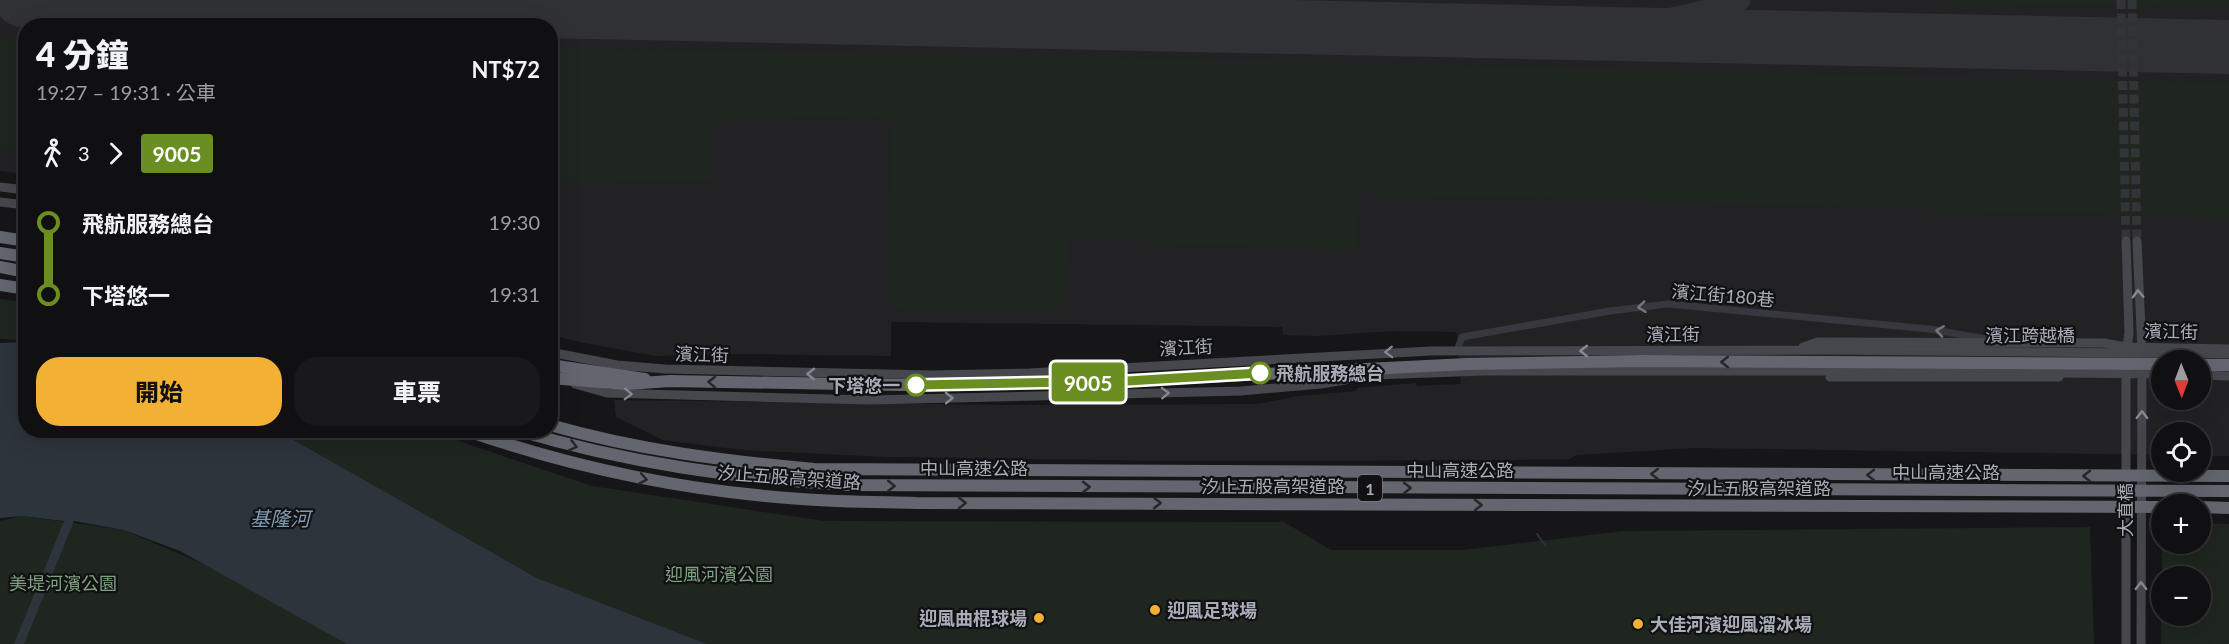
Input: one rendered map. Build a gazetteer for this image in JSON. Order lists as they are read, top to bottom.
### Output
{
  "streets": {
    "highway": ["中山高速公路", "汐止五股高架道路", "1"],
    "main road": ["濱江街", "濱江跨越橋", "大直橋"],
    "street": ["濱江街180巷"]
  },
  "crossings": [
    ["濱江街180巷", "濱江街"],
    ["濱江街", "濱江跨越橋"],
    ["濱江街", "大直橋"]
  ],
  "one_way": ["濱江街180巷", "汐止五股高架道路"],
  "water": ["基隆河"],
  "parks": ["迎風河濱公園", "美堤河濱公園"],
  "places": [
    "飛航服務總台",
    "下塔悠一",
    "迎風足球場",
    "迎風曲棍球場",
    "大佳河濱迎風溜冰場"
  ],
  "lines": ["bus line 9005"],
  "north": "bottom",
  "page": {
    "on_map": "9005",
    "heading": ["4 分鐘", "19:27 – 19:31 · 公車", "NT$72"],
    "legs": ["3", "9005"],
    "list": [
      {
        "name": "飛航服務總台",
        "value": "19:30"
      },
      {
        "name": "下塔悠一",
        "value": "19:31"
      }
    ],
    "buttons": ["開始", "車票"],
    "map_buttons": ["+", "−"]
  }
}
